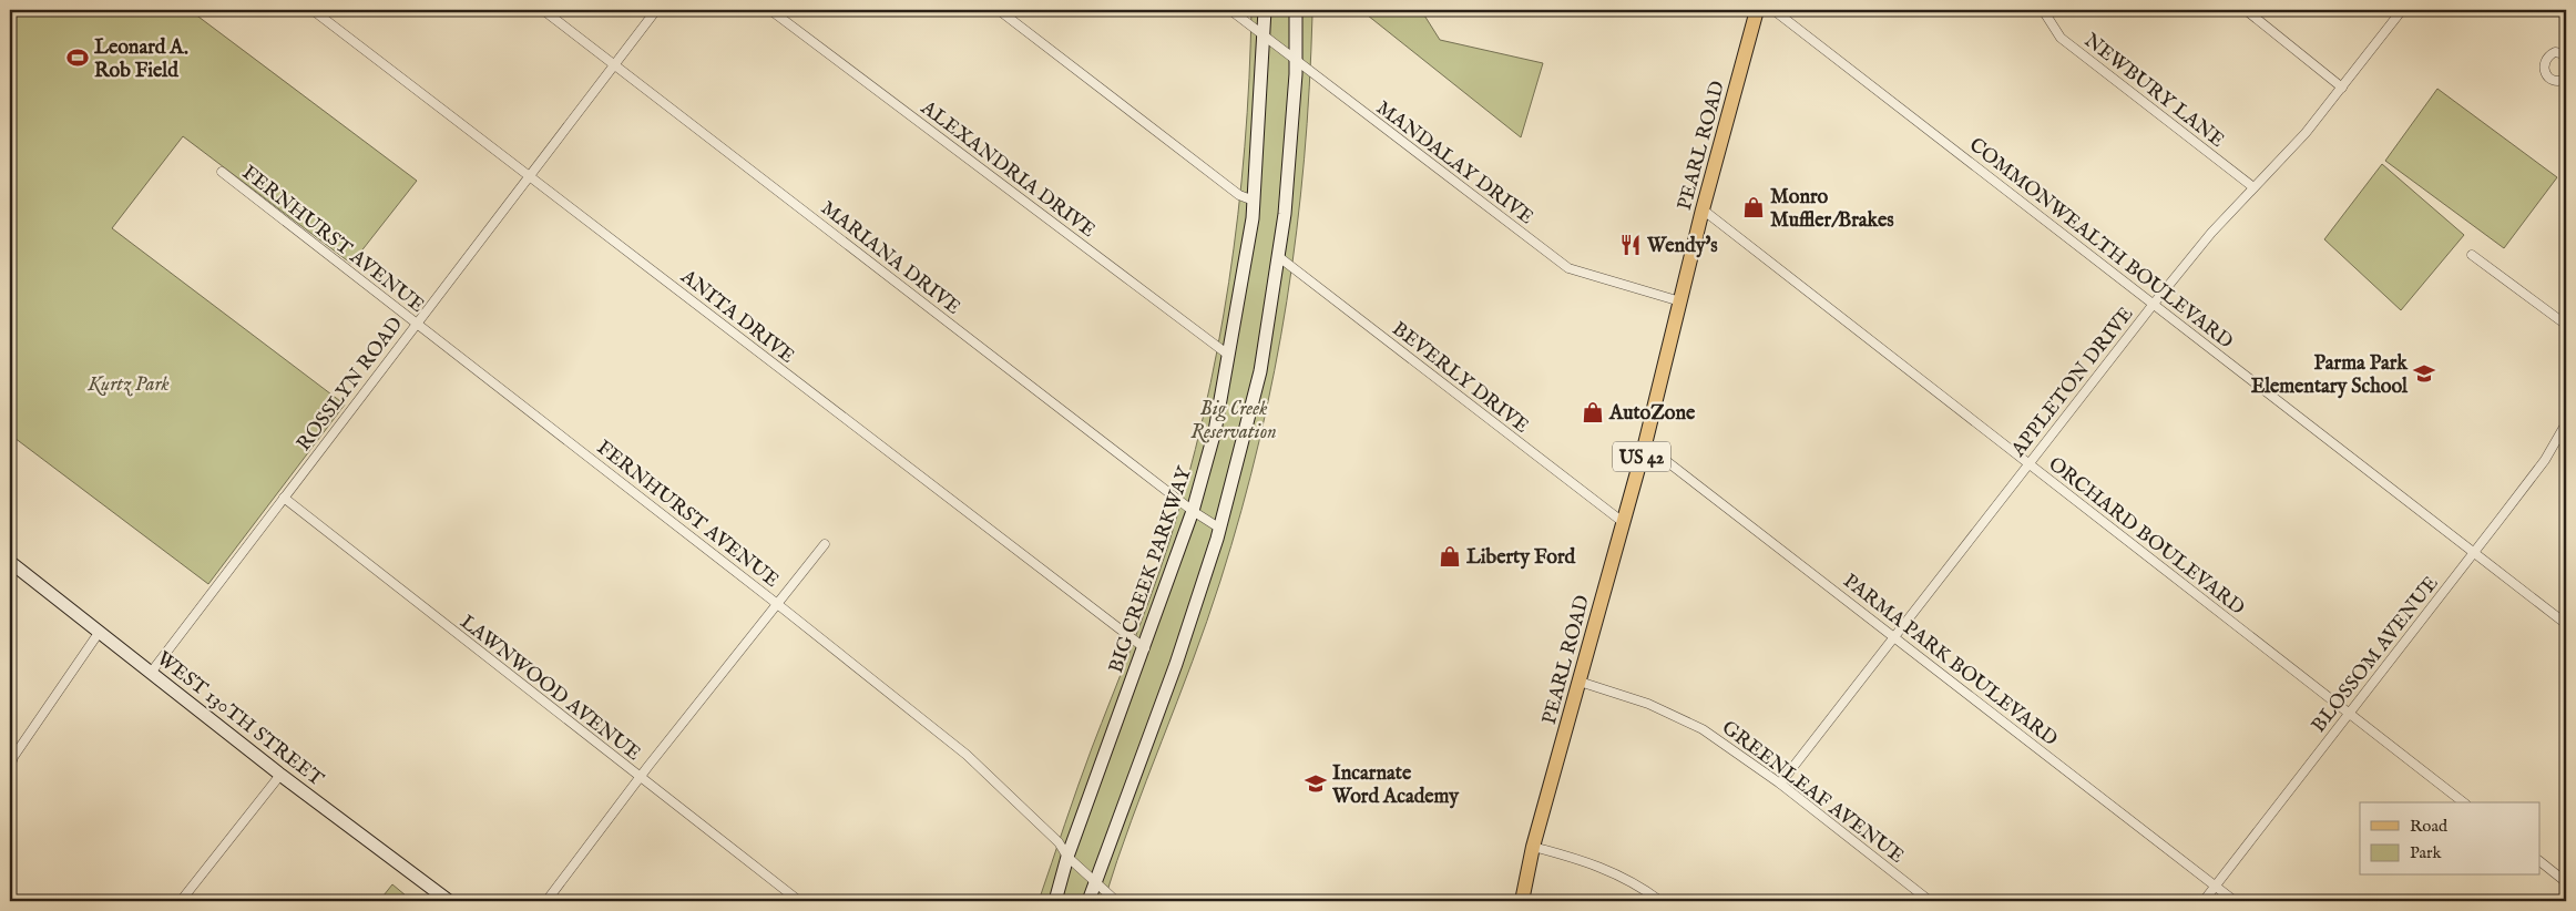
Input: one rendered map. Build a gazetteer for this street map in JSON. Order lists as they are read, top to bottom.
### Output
{
  "streets": {
    "main road": ["PEARL ROAD", "US 42"],
    "street": [
      "NEWBURY LANE",
      "MANDALAY DRIVE",
      "ALEXANDRIA DRIVE",
      "FERNHURST AVENUE",
      "COMMONWEALTH BOULEVARD",
      "MARIANA DRIVE",
      "ANITA DRIVE",
      "BEVERLY DRIVE",
      "APPLETON DRIVE",
      "ROSSLYN ROAD",
      "ORCHARD BOULEVARD",
      "BIG CREEK PARKWAY",
      "BLOSSOM AVENUE",
      "PARMA PARK BOULEVARD",
      "LAWNWOOD AVENUE",
      "WEST 130TH STREET",
      "GREENLEAF AVENUE"
    ]
  },
  "crossings": [
    ["NEWBURY LANE", "APPLETON DRIVE"],
    ["PEARL ROAD", "MANDALAY DRIVE"],
    ["PEARL ROAD", "BEVERLY DRIVE"],
    ["PEARL ROAD", "ORCHARD BOULEVARD"],
    ["PEARL ROAD", "PARMA PARK BOULEVARD"],
    ["PEARL ROAD", "GREENLEAF AVENUE"],
    ["MANDALAY DRIVE", "BIG CREEK PARKWAY"],
    ["ALEXANDRIA DRIVE", "BIG CREEK PARKWAY"],
    ["FERNHURST AVENUE", "ROSSLYN ROAD"],
    ["FERNHURST AVENUE", "BIG CREEK PARKWAY"],
    ["COMMONWEALTH BOULEVARD", "APPLETON DRIVE"],
    ["COMMONWEALTH BOULEVARD", "BLOSSOM AVENUE"],
    ["MARIANA DRIVE", "ROSSLYN ROAD"],
    ["MARIANA DRIVE", "BIG CREEK PARKWAY"],
    ["ANITA DRIVE", "ROSSLYN ROAD"],
    ["ANITA DRIVE", "BIG CREEK PARKWAY"],
    ["APPLETON DRIVE", "ORCHARD BOULEVARD"],
    ["APPLETON DRIVE", "PARMA PARK BOULEVARD"],
    ["APPLETON DRIVE", "GREENLEAF AVENUE"],
    ["ROSSLYN ROAD", "LAWNWOOD AVENUE"],
    ["ROSSLYN ROAD", "WEST 130TH STREET"],
    ["ORCHARD BOULEVARD", "BLOSSOM AVENUE"],
    ["BLOSSOM AVENUE", "PARMA PARK BOULEVARD"]
  ],
  "parks": ["Kurtz Park", "Big Creek Reservation"],
  "places": {
    "sports": ["Leonard A. Rob Field"],
    "shop": ["Monro Muffler/Brakes", "AutoZone", "Liberty Ford"],
    "restaurant": ["Wendy's"],
    "school or university": ["Parma Park Elementary School", "Incarnate Word Academy"]
  },
  "legend": ["Road", "Park"]
}
